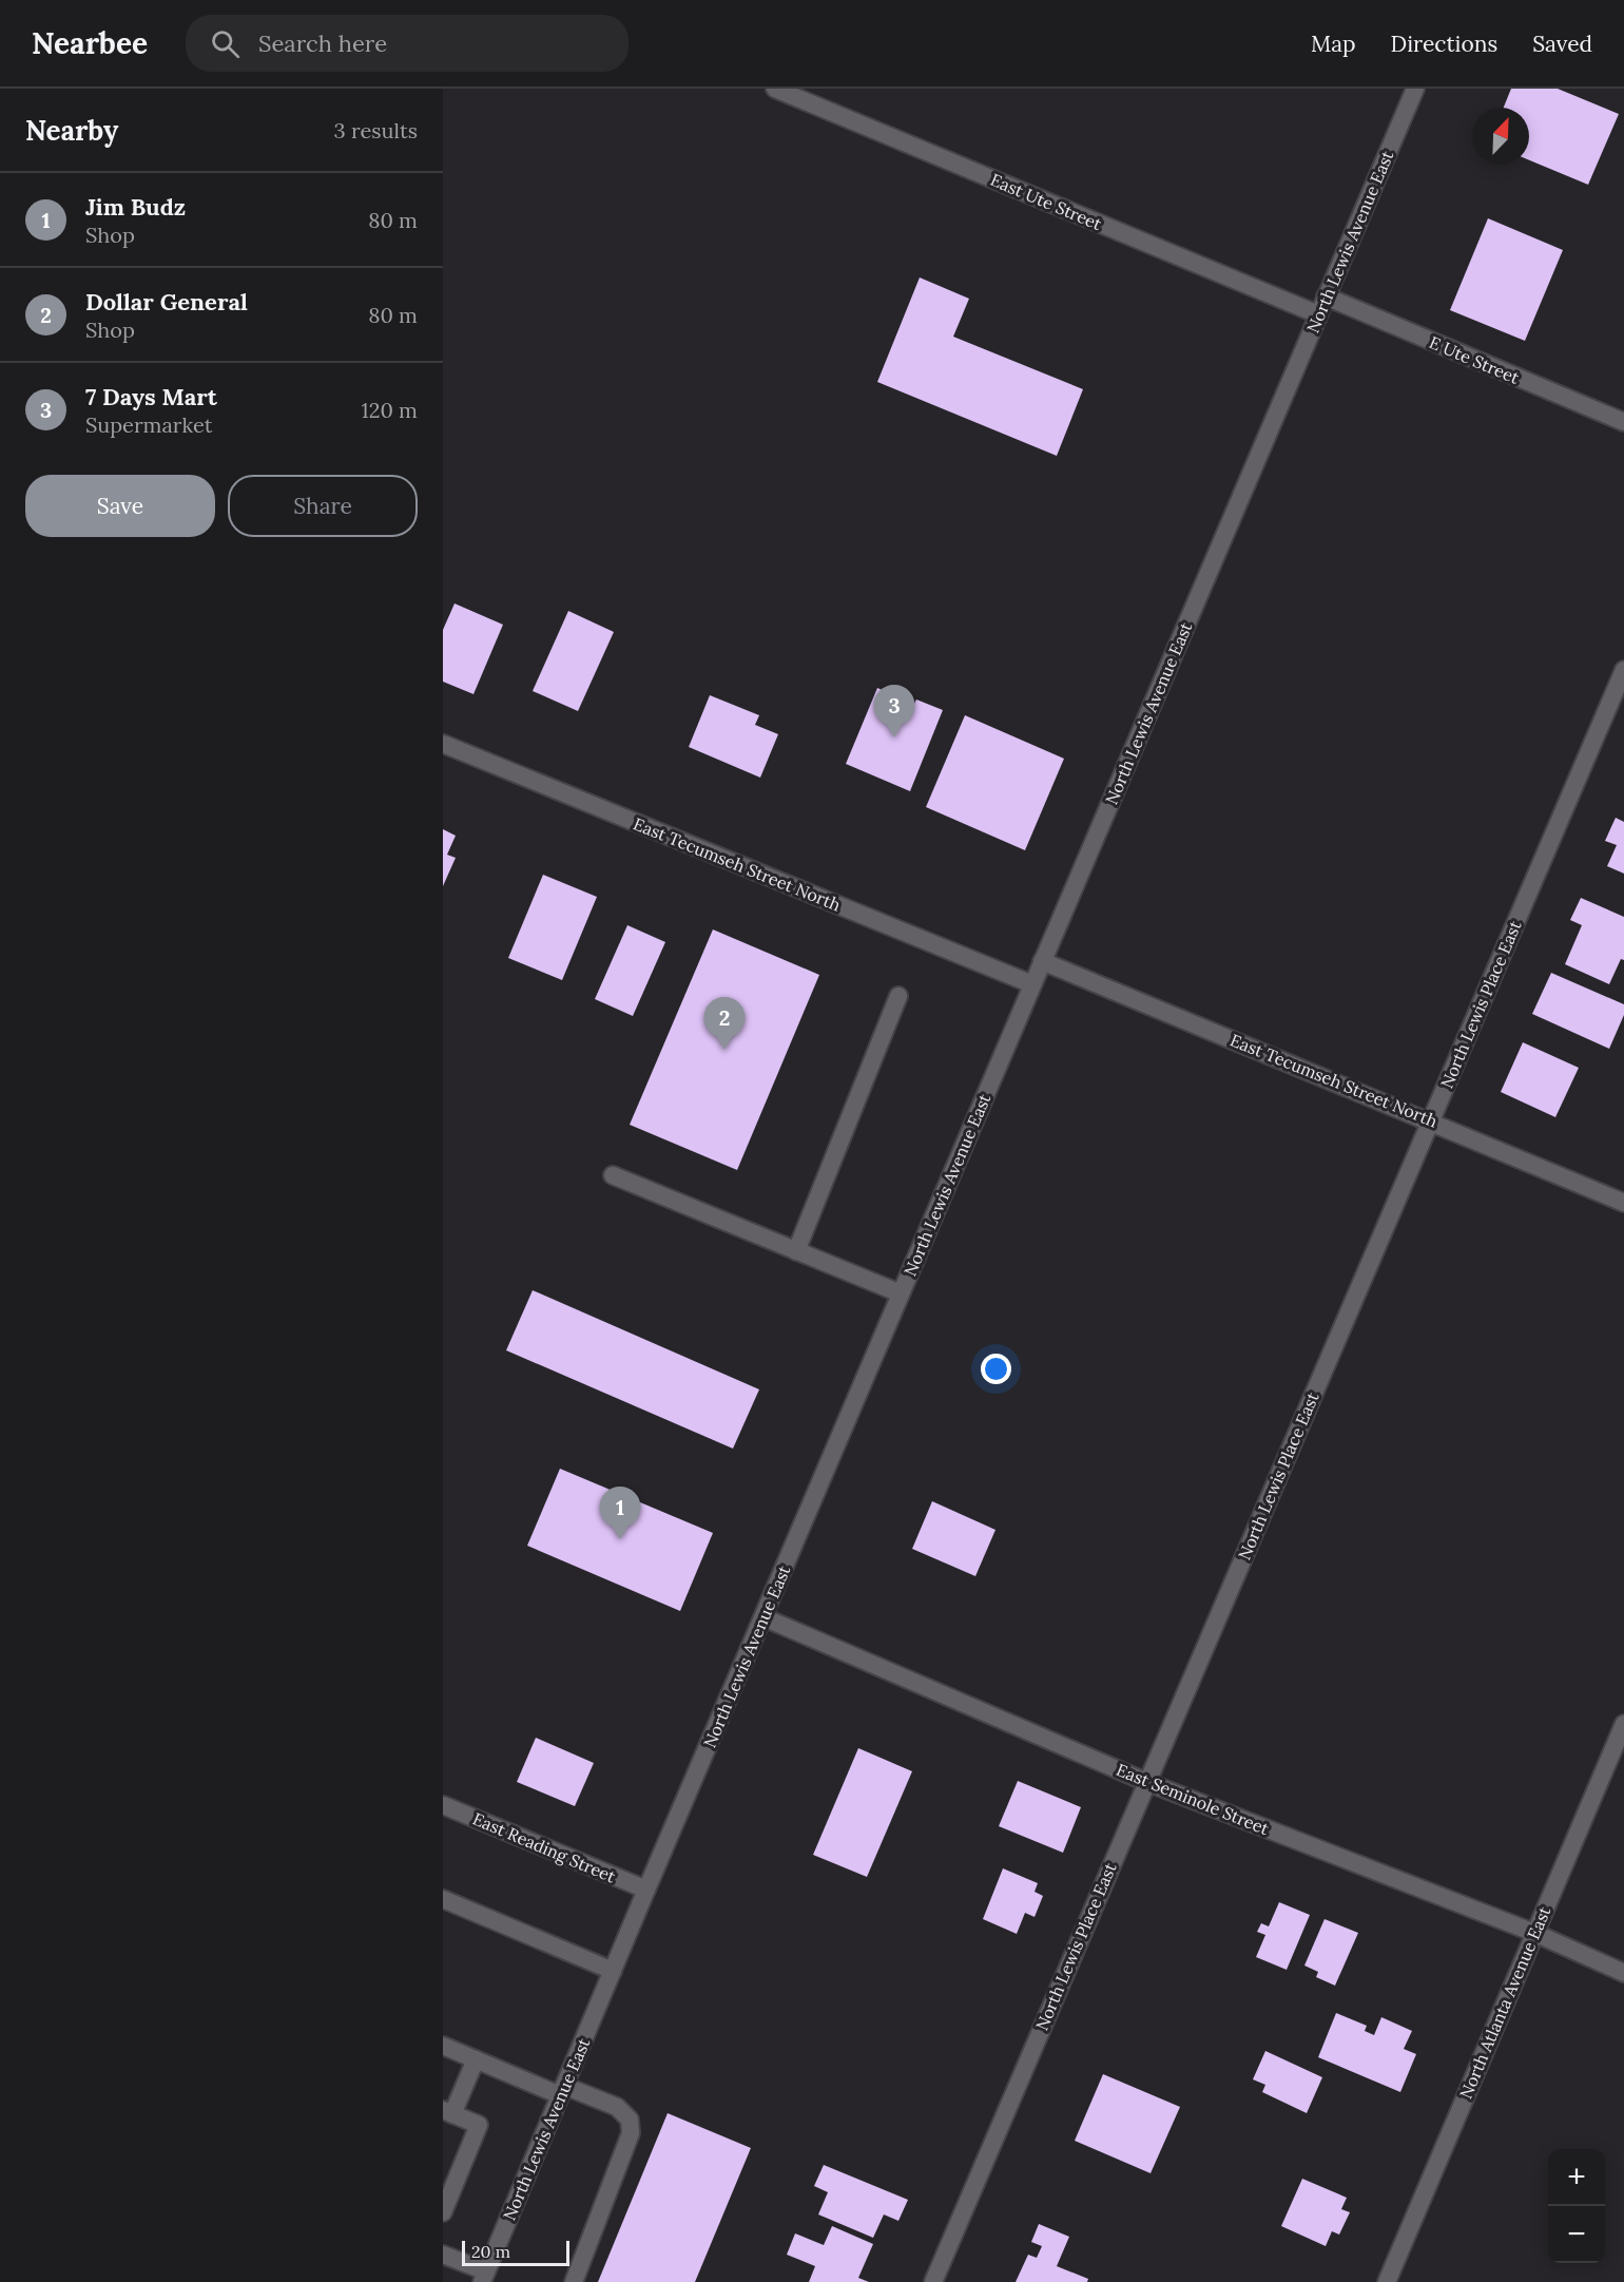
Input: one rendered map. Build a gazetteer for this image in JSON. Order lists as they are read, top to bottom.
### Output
{
  "streets": {
    "street": [
      "East Ute Street",
      "North Lewis Avenue East",
      "E Ute Street",
      "East Tecumseh Street North",
      "North Lewis Place East",
      "East Seminole Street",
      "East Reading Street",
      "North Atlanta Avenue East"
    ]
  },
  "crossings": [
    ["East Ute Street", "North Lewis Avenue East"],
    ["North Lewis Avenue East", "E Ute Street"],
    ["North Lewis Avenue East", "East Tecumseh Street North"],
    ["North Lewis Avenue East", "East Seminole Street"],
    ["North Lewis Avenue East", "East Reading Street"],
    ["East Tecumseh Street North", "North Lewis Place East"],
    ["North Lewis Place East", "East Seminole Street"],
    ["East Seminole Street", "North Atlanta Avenue East"]
  ],
  "scale_bar": "20 m",
  "north": "top right",
  "page": {
    "header": "Nearbee",
    "search": "Search here",
    "nav": ["Map", "Directions", "Saved"],
    "heading": ["Nearby", "3 results"],
    "list": [
      {
        "mark": "1",
        "name": "Jim Budz",
        "note": "Shop",
        "value": "80 m"
      },
      {
        "mark": "2",
        "name": "Dollar General",
        "note": "Shop",
        "value": "80 m"
      },
      {
        "mark": "3",
        "name": "7 Days Mart",
        "note": "Supermarket",
        "value": "120 m"
      }
    ],
    "buttons": ["Save", "Share"],
    "pins": ["3", "2", "1"],
    "map_buttons": ["+", "−"],
    "scale": "20 m"
  }
}
